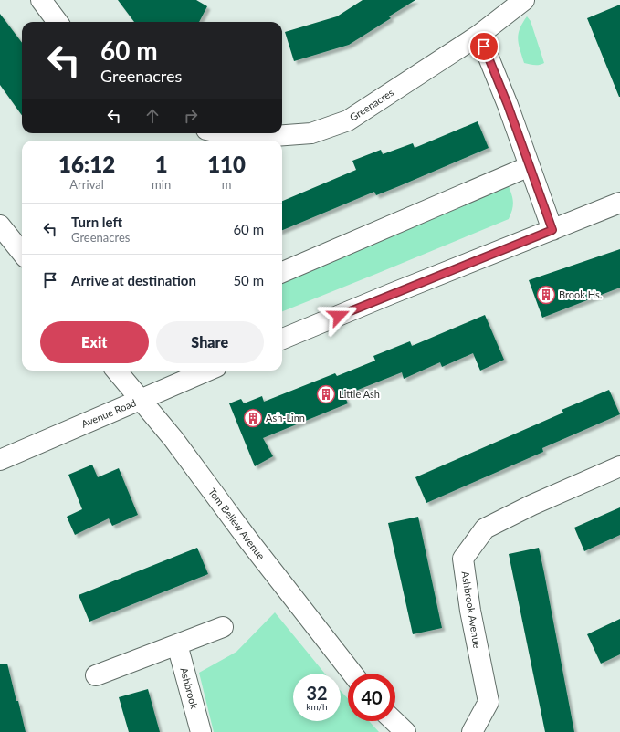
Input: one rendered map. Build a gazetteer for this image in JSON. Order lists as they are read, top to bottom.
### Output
{
  "streets": {
    "street": [
      "Greenacres",
      "Avenue Road",
      "Tom Bellew Avenue",
      "Ashbrook Avenue",
      "Ashbrook"
    ]
  },
  "crossings": [
    ["Avenue Road", "Tom Bellew Avenue"]
  ],
  "places": {
    "building": ["Brook Hs.", "Little Ash", "Ash-Linn"]
  },
  "page": {
    "turn": ["60 m", "Greenacres"],
    "eta": [
      "16:12",
      "Arrival",
      "1",
      "min",
      "110",
      "m"
    ],
    "list": [
      {
        "name": "Turn left",
        "note": "Greenacres",
        "value": "60 m"
      },
      {
        "name": "Arrive at destination",
        "value": "50 m"
      }
    ],
    "buttons": ["Exit", "Share"],
    "speed": "32 km/h",
    "limit": "40"
  }
}
